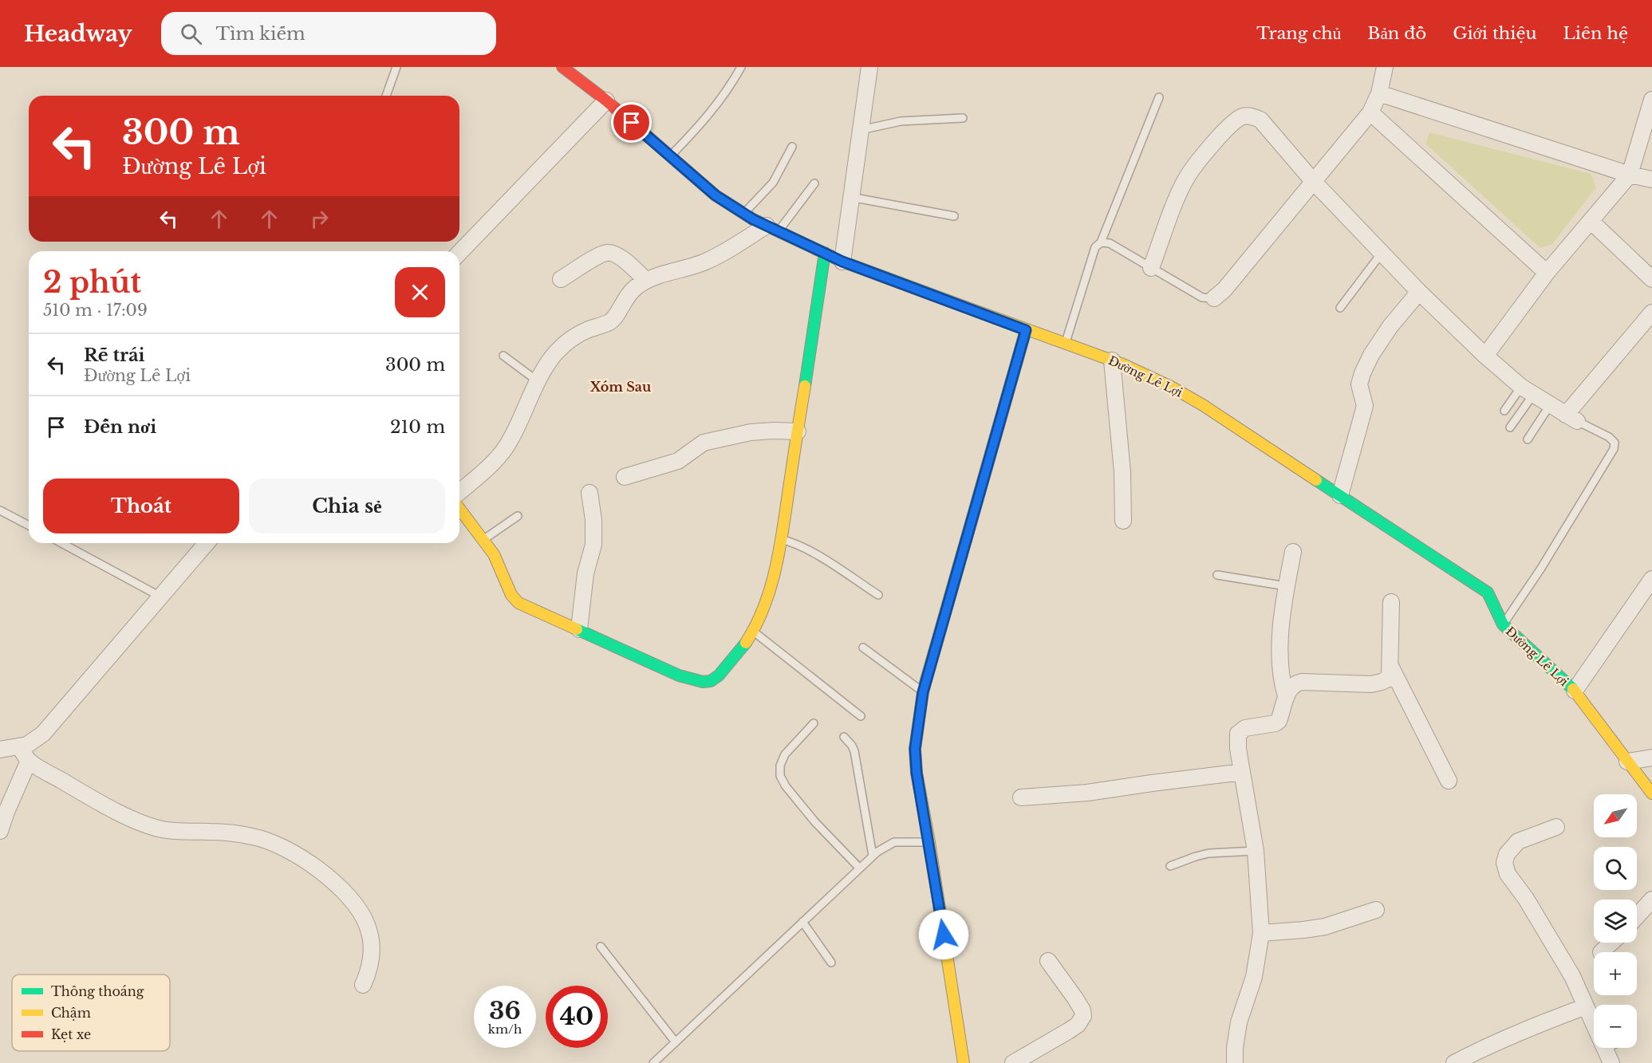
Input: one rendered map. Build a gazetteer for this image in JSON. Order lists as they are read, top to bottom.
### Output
{
  "streets": {
    "street": ["Đường Lê Lợi"]
  },
  "districts": ["Xóm Sau"],
  "legend": ["Thông thoáng", "Chậm", "Kẹt xe"],
  "north": "bottom left",
  "page": {
    "header": "Headway",
    "search": "Tìm kiếm",
    "nav": [
      "Trang chủ",
      "Bản đồ",
      "Giới thiệu",
      "Liên hệ"
    ],
    "turn": ["300 m", "Đường Lê Lợi"],
    "heading": ["2 phút", "510 m · 17:09"],
    "list": [
      {
        "name": "Rẽ trái",
        "note": "Đường Lê Lợi",
        "value": "300 m"
      },
      {
        "name": "Đến nơi",
        "value": "210 m"
      }
    ],
    "buttons": ["Thoát", "Chia sẻ"],
    "map_buttons": ["+", "−"],
    "speed": "36 km/h",
    "limit": "40"
  }
}
